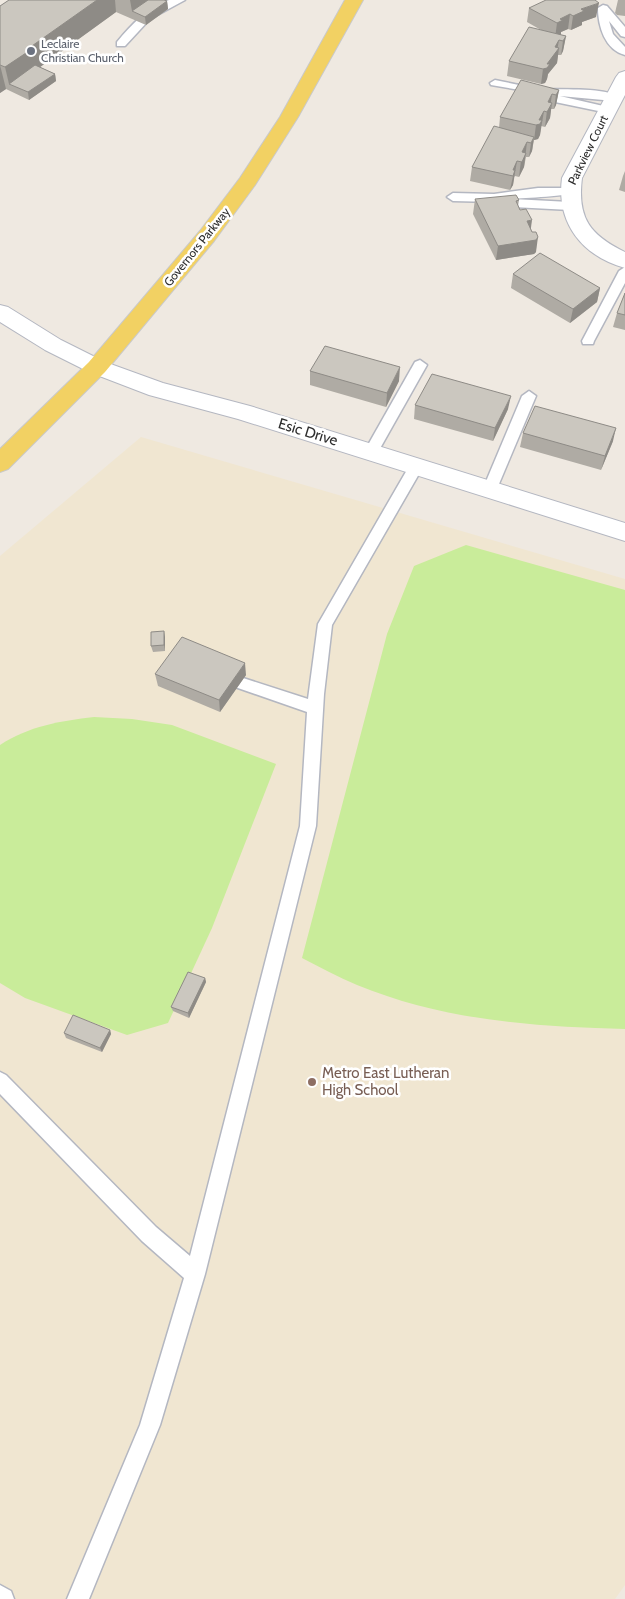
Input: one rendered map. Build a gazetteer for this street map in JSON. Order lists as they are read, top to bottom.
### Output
{
  "streets": {
    "main road": ["Governors Parkway"],
    "street": ["Parkview Court", "Esic Drive"]
  },
  "crossings": [
    ["Governors Parkway", "Esic Drive"]
  ],
  "places": ["Leclaire Christian Church", "Metro East Lutheran High School"]
}
